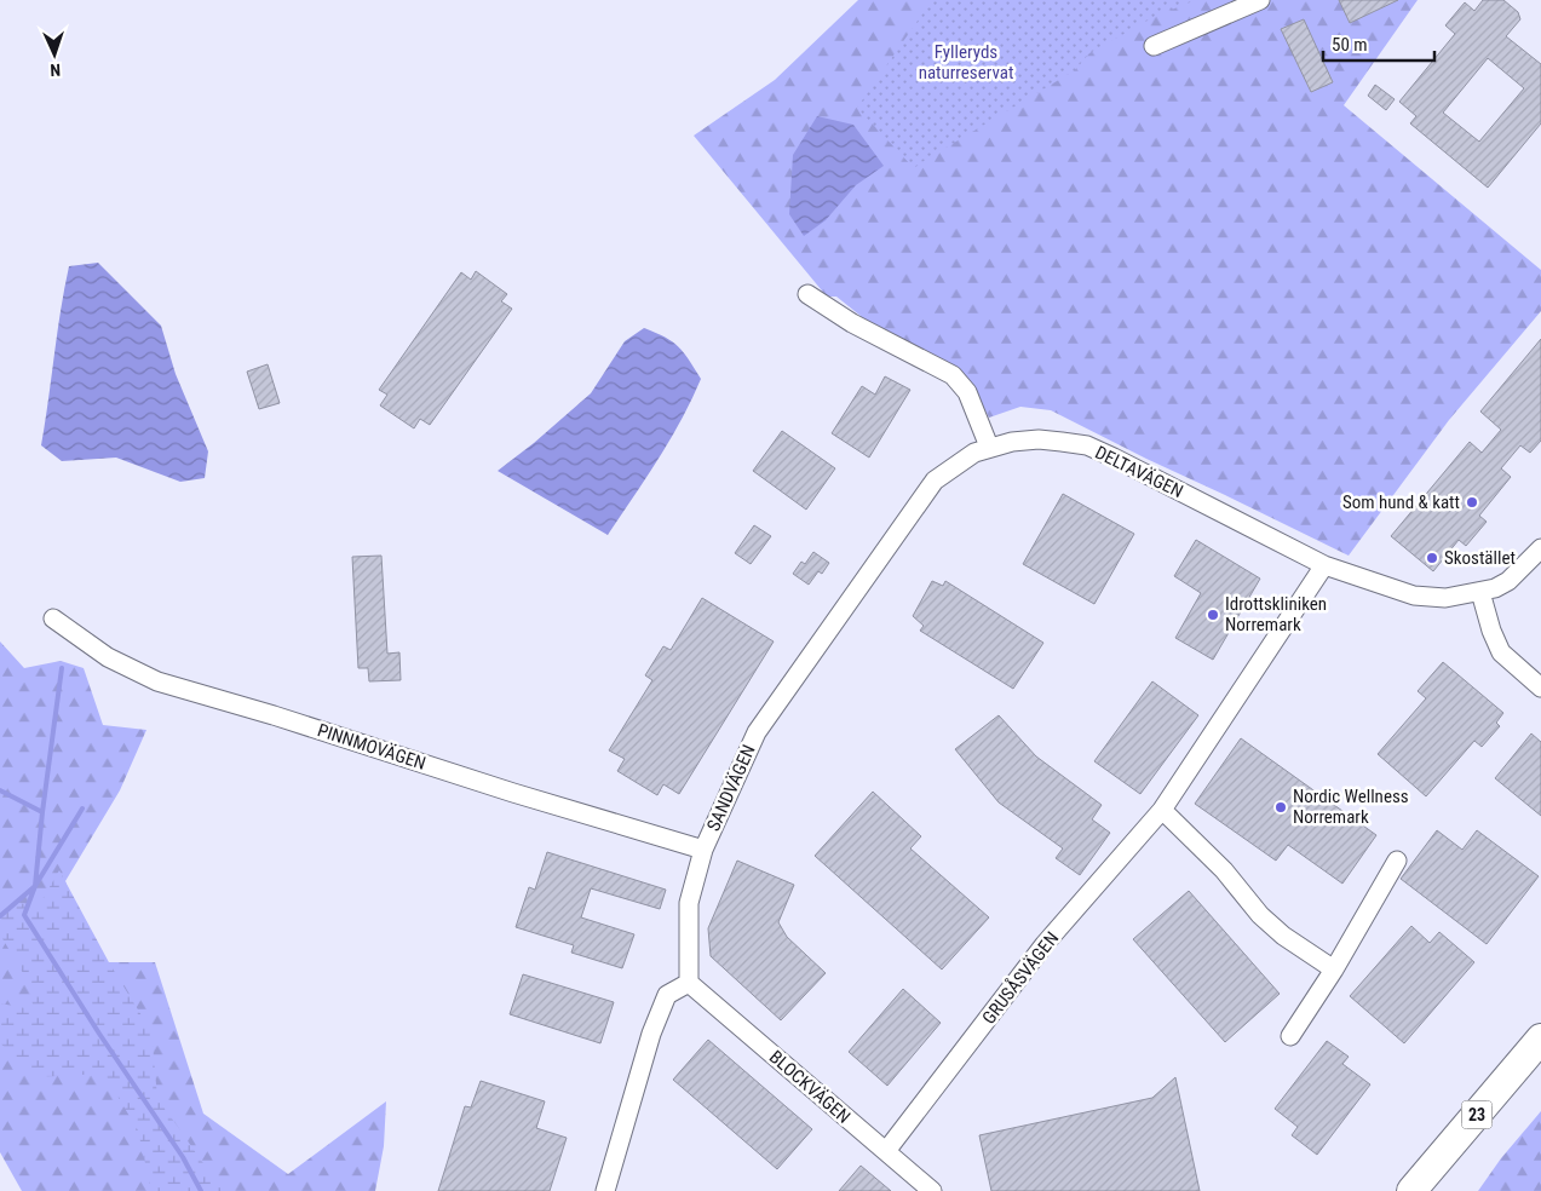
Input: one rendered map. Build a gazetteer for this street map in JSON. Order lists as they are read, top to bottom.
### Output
{
  "streets": {
    "main road": ["23"],
    "street": [
      "DELTAVÄGEN",
      "PINNMOVÄGEN",
      "SANDVÄGEN",
      "GRUSÅSVÄGEN",
      "BLOCKVÄGEN"
    ]
  },
  "crossings": [
    ["DELTAVÄGEN", "SANDVÄGEN"],
    ["DELTAVÄGEN", "GRUSÅSVÄGEN"],
    ["PINNMOVÄGEN", "SANDVÄGEN"],
    ["SANDVÄGEN", "BLOCKVÄGEN"],
    ["GRUSÅSVÄGEN", "BLOCKVÄGEN"]
  ],
  "parks": ["Fylleryds naturreservat"],
  "places": [
    "Som hund & katt",
    "Skostället",
    "Idrottskliniken Norremark",
    "Nordic Wellness Norremark"
  ],
  "scale_bar": "50 m",
  "north": "bottom"
}
